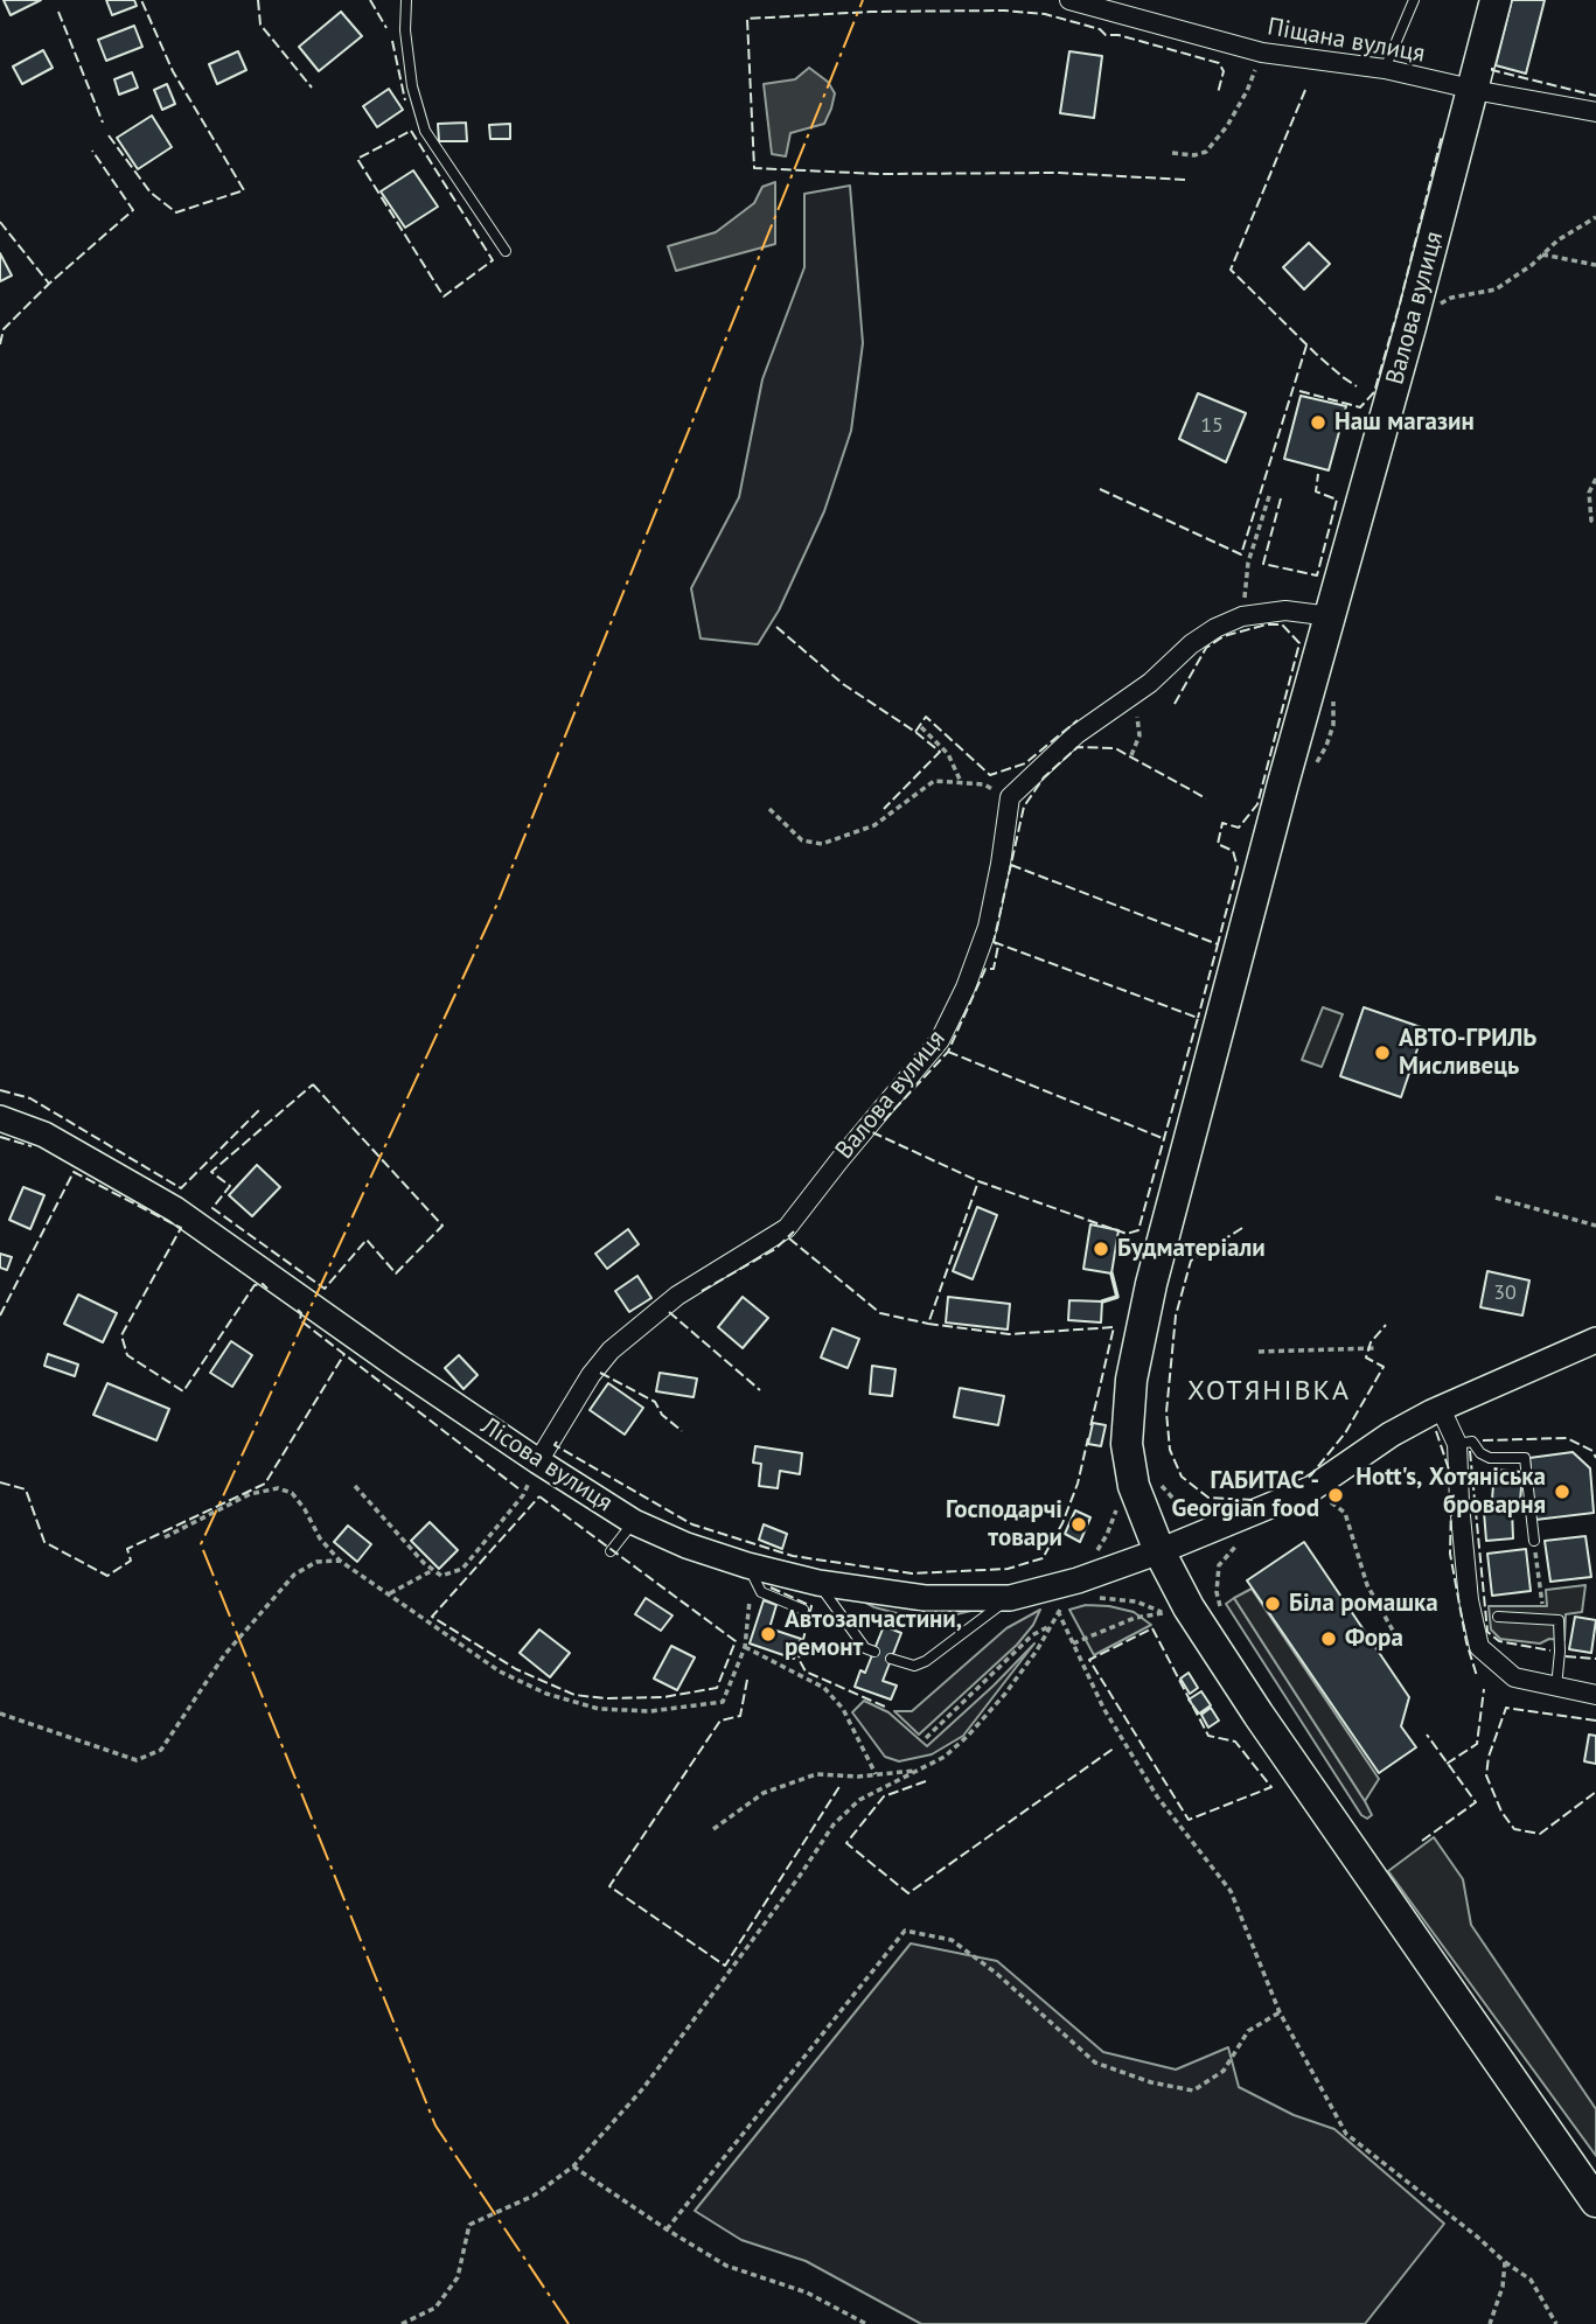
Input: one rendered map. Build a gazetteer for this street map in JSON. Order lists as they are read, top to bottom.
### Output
{
  "streets": {
    "main road": ["Валова вулиця"],
    "street": ["Піщана вулиця", "Лісова вулиця"]
  },
  "crossings": [
    ["Піщана вулиця", "Валова вулиця"],
    ["Валова вулиця", "Лісова вулиця"]
  ],
  "districts": ["ХОТЯНІВКА"],
  "places": [
    "Наш магазин",
    "АВТО-ГРИЛЬ Мисливець",
    "Будматеріали",
    "Hott's, Хотяніська броварня",
    "ГАБИТАС - Georgian food",
    "Господарчі товари",
    "Біла ромашка",
    "Автозапчастини, ремонт",
    "Фора"
  ],
  "house_numbers": ["15", "30"]
}
